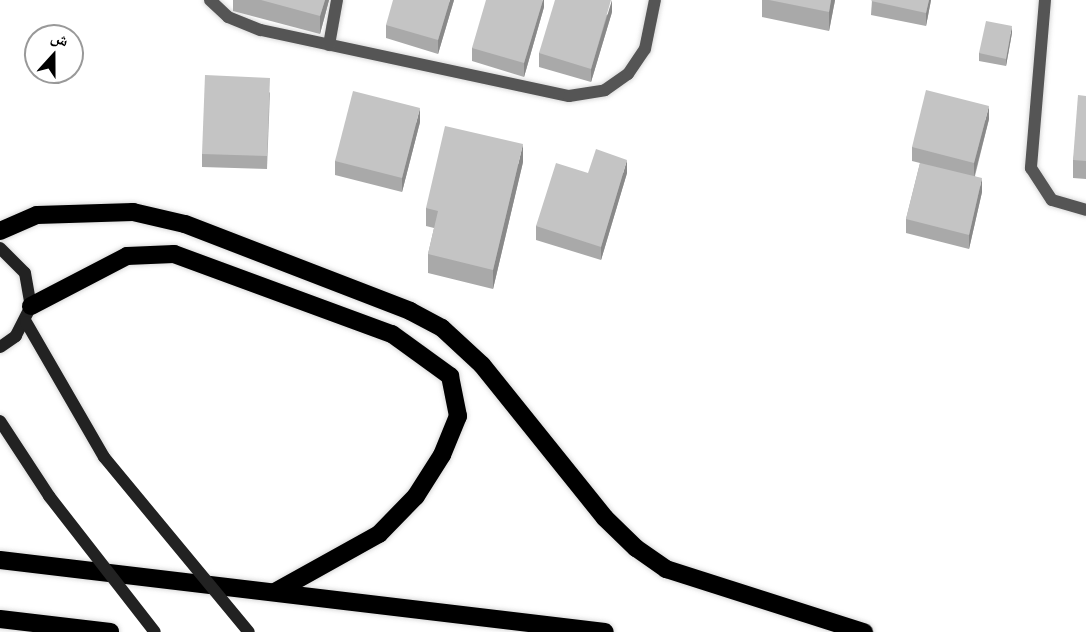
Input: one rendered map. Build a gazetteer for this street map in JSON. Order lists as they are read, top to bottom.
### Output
{
  "north": "top"
}
